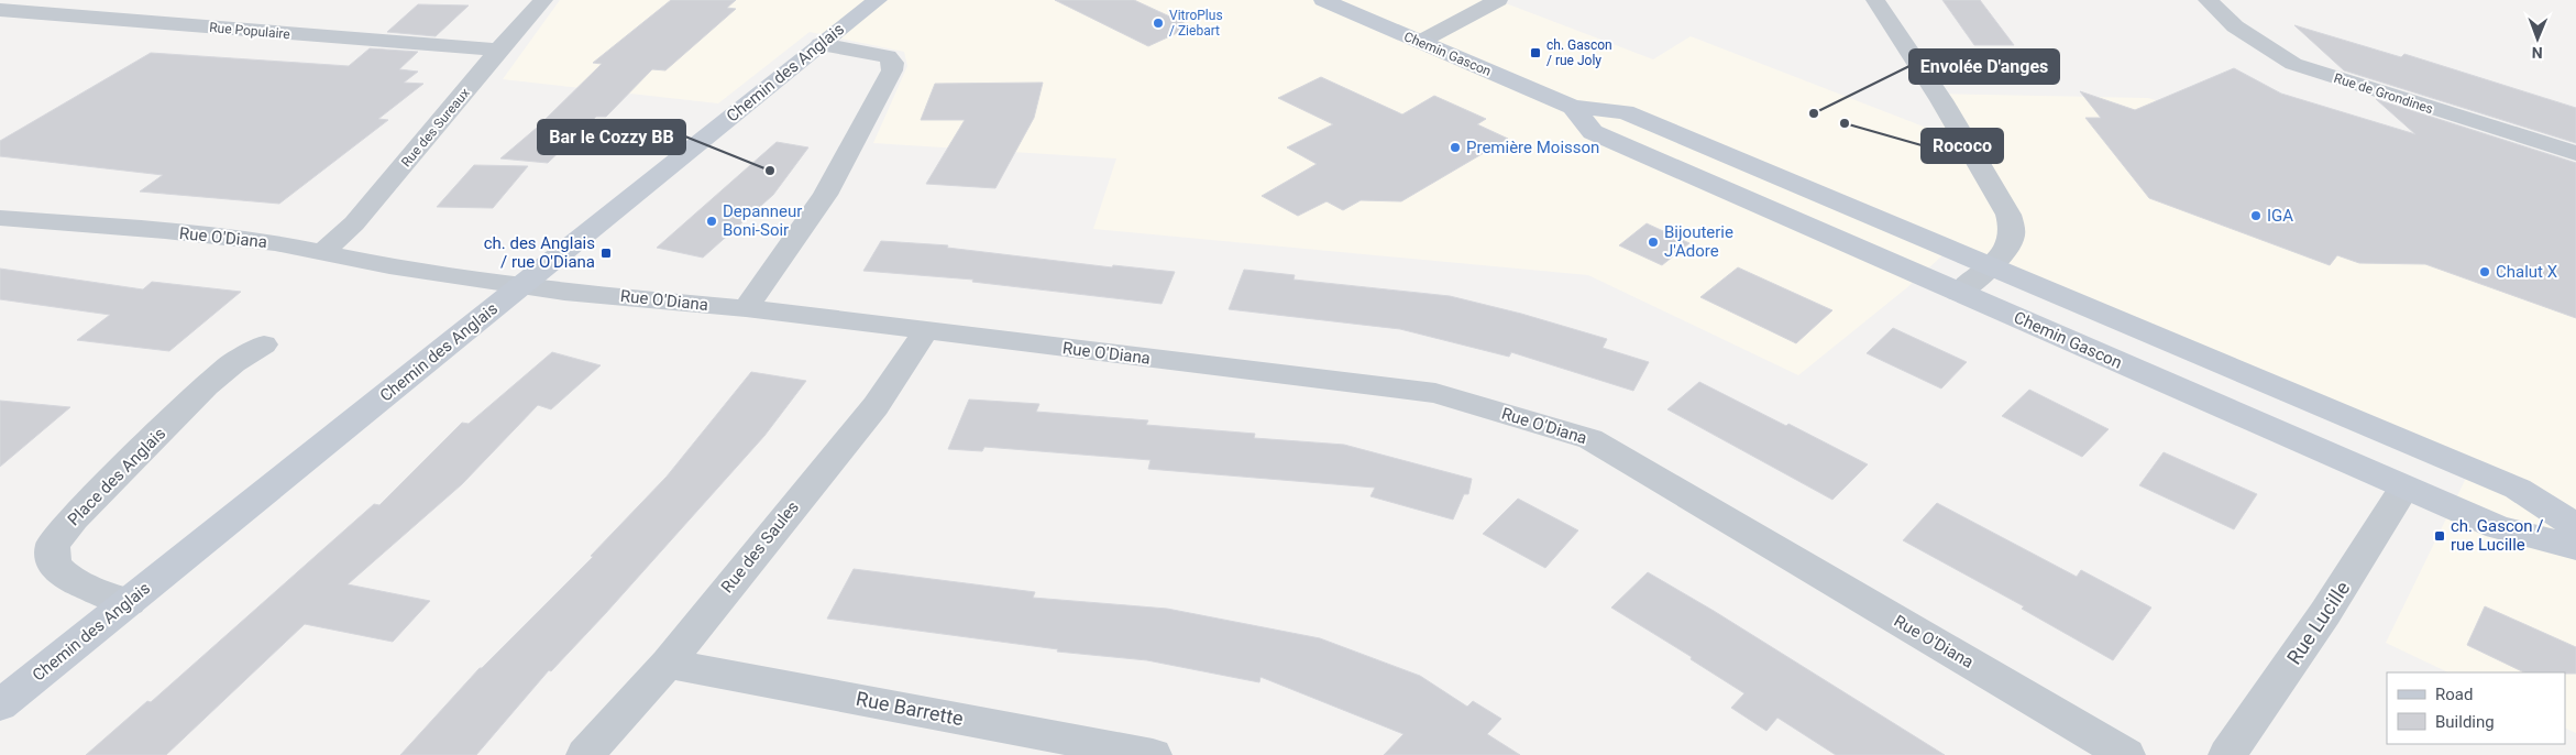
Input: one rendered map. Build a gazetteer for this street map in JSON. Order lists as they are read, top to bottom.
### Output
{
  "streets": {
    "main road": ["Chemin Gascon", "Chemin des Anglais"],
    "street": [
      "Rue Populaire",
      "Rue de Grondines",
      "Rue des Sureaux",
      "Rue O'Diana",
      "Place des Anglais",
      "Rue des Saules",
      "Rue Lucille",
      "Rue Barrette"
    ]
  },
  "crossings": [
    ["Rue Populaire", "Rue des Sureaux"],
    ["Chemin Gascon", "Rue Lucille"],
    ["Chemin des Anglais", "Rue O'Diana"],
    ["Chemin des Anglais", "Place des Anglais"],
    ["Rue des Sureaux", "Rue O'Diana"],
    ["Rue O'Diana", "Rue des Saules"],
    ["Rue des Saules", "Rue Barrette"]
  ],
  "places": {
    "other": [
      "VitroPlus / Ziebart",
      "Envolée D'anges",
      "Rococo",
      "Première Moisson",
      "Bar le Cozzy BB",
      "IGA",
      "Depanneur Boni-Soir",
      "Bijouterie J'Adore",
      "Chalut X"
    ],
    "transit": ["ch. Gascon / rue Joly", "ch. des Anglais / rue O'Diana", "ch. Gascon / rue Lucille"]
  },
  "legend": ["Road", "Building"],
  "north": "bottom"
}
